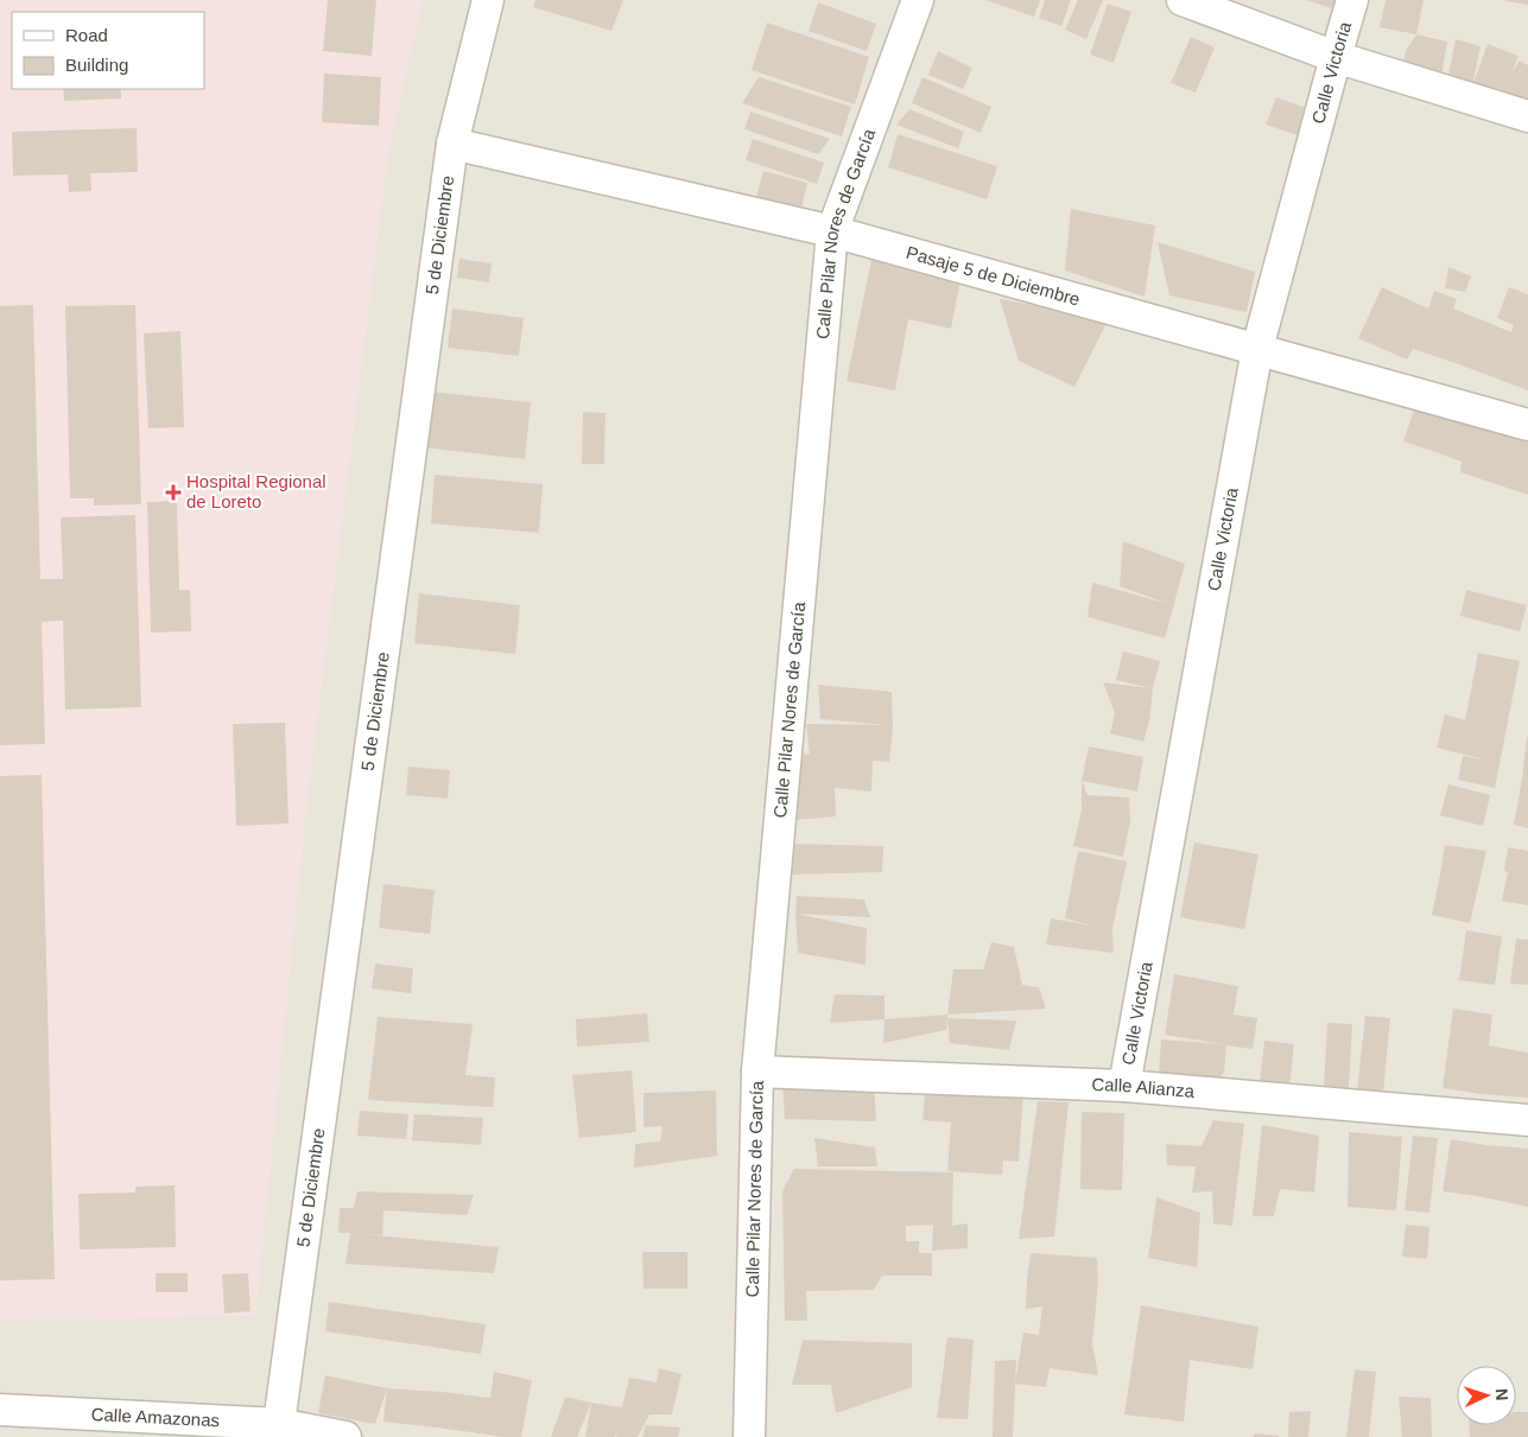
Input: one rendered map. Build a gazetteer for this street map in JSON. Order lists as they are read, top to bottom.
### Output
{
  "streets": {
    "street": [
      "Calle Victoria",
      "5 de Diciembre",
      "Calle Pilar Nores de García",
      "Pasaje 5 de Diciembre",
      "Calle Alianza",
      "Calle Amazonas"
    ]
  },
  "crossings": [
    ["Calle Victoria", "Pasaje 5 de Diciembre"],
    ["Calle Victoria", "Calle Alianza"],
    ["5 de Diciembre", "Pasaje 5 de Diciembre"],
    ["5 de Diciembre", "Calle Amazonas"],
    ["Calle Pilar Nores de García", "Pasaje 5 de Diciembre"],
    ["Calle Pilar Nores de García", "Calle Alianza"]
  ],
  "places": {
    "health": ["Hospital Regional de Loreto"]
  },
  "legend": ["Road", "Building"],
  "north": "right"
}
